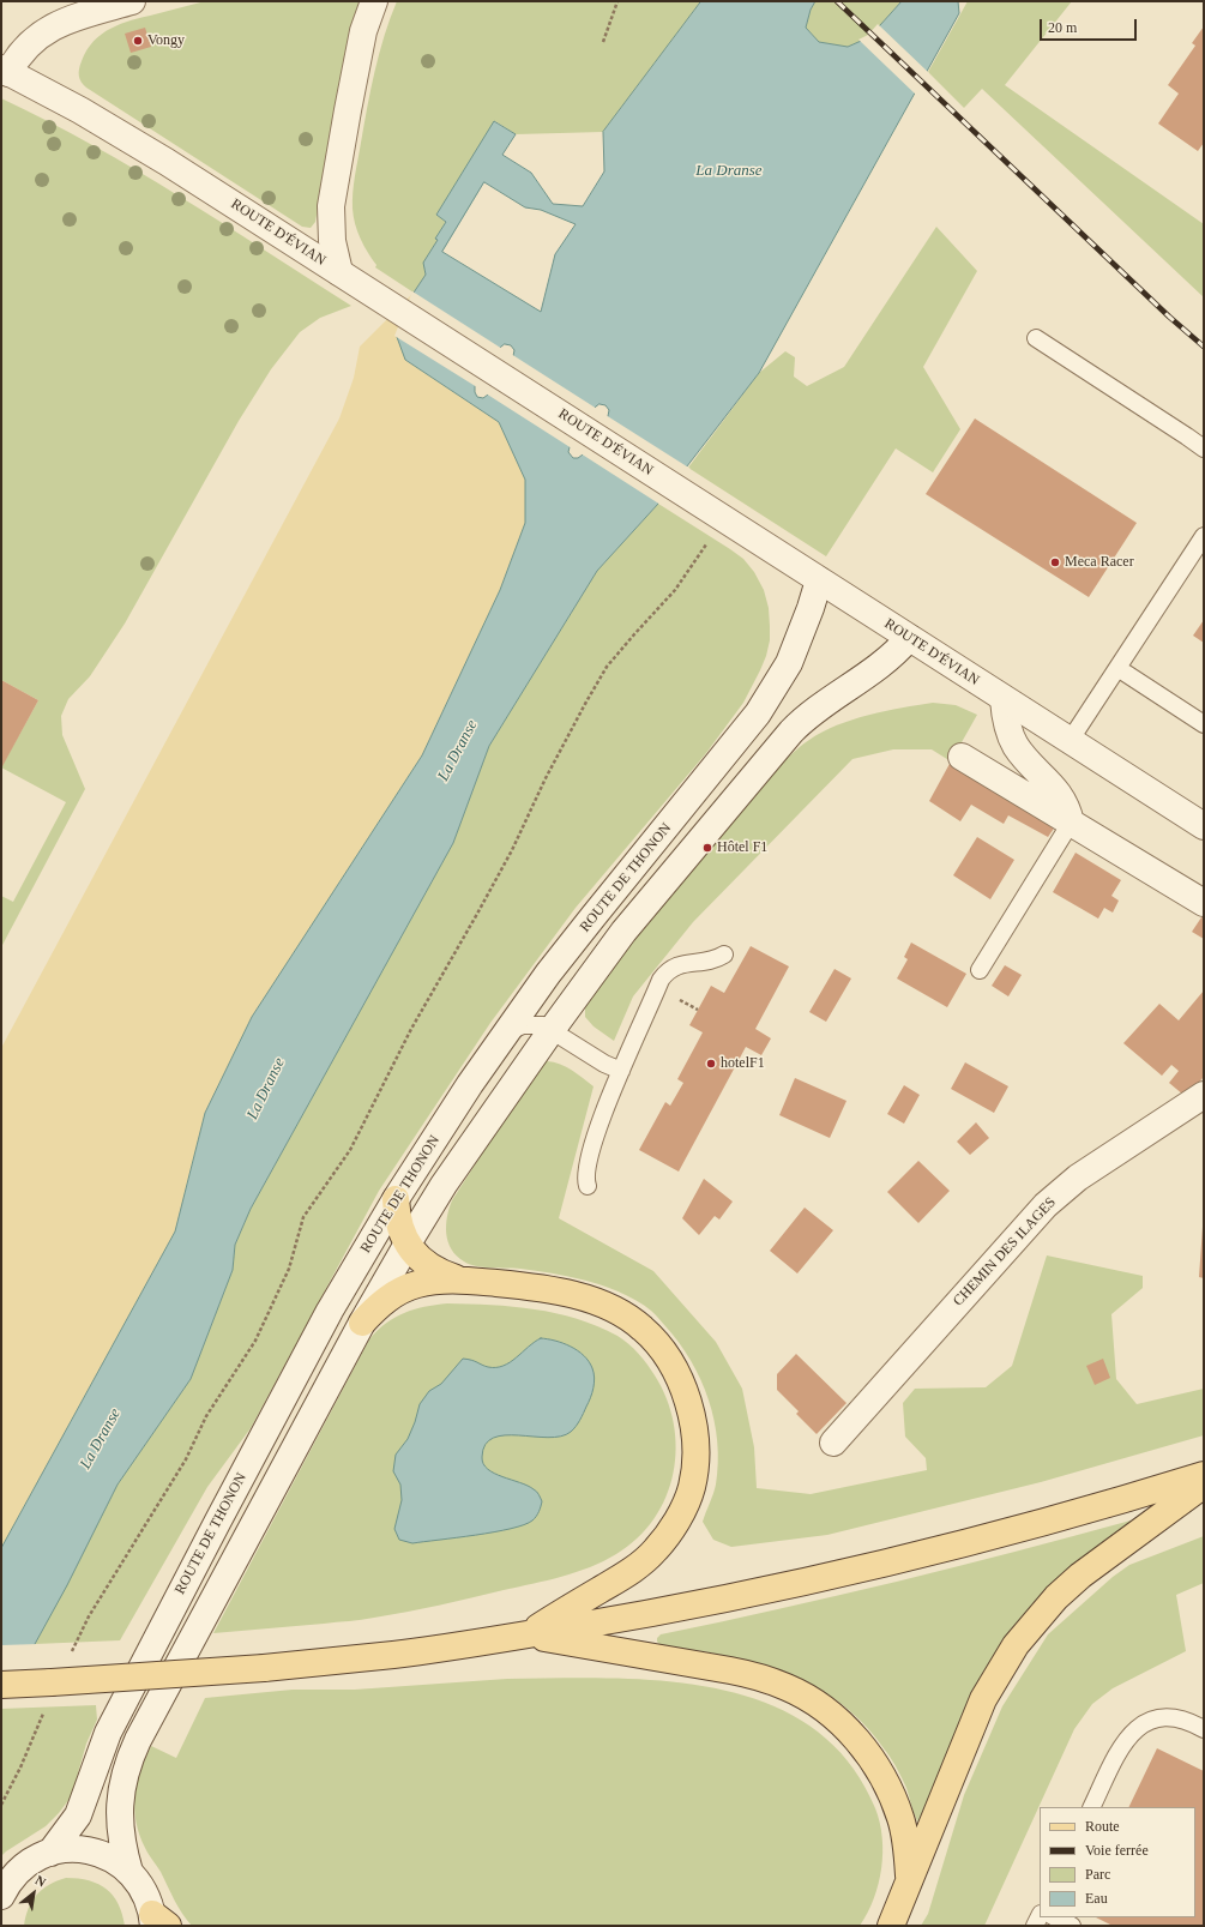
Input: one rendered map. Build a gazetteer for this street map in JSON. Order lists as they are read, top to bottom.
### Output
{
  "streets": {
    "main road": ["ROUTE D'ÉVIAN", "ROUTE DE THONON", "CHEMIN DES ILAGES"]
  },
  "crossings": [
    ["ROUTE D'ÉVIAN", "ROUTE DE THONON"]
  ],
  "water": ["La Dranse"],
  "places": [
    "Vongy",
    "Meca Racer",
    "Hôtel F1",
    "hotelF1"
  ],
  "legend": [
    "Route",
    "Voie ferrée",
    "Parc",
    "Eau"
  ],
  "scale_bar": "20 m",
  "north": "top right"
}
